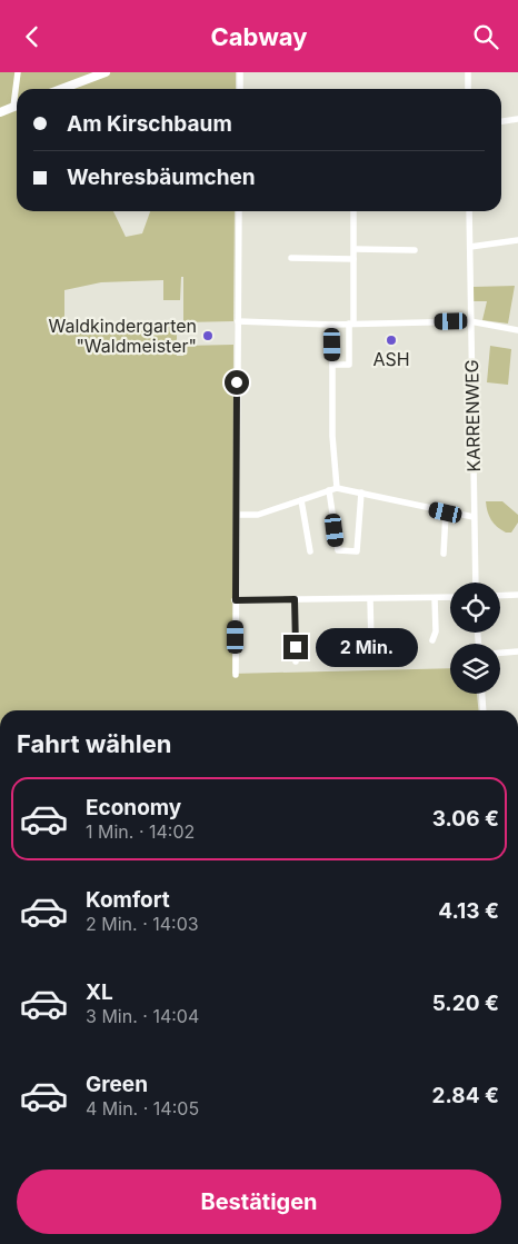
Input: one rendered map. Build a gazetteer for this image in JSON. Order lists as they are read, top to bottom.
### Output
{
  "streets": {
    "street": ["KARRENWEG"]
  },
  "places": ["Waldkindergarten \"Waldmeister\"", "ASH"],
  "page": {
    "header": "Cabway",
    "banner": ["Am Kirschbaum", "Wehresbäumchen"],
    "bubble": "2 Min.",
    "heading": "Fahrt wählen",
    "list": [
      {
        "name": "Economy",
        "note": "1 Min. · 14:02",
        "value": "3.06 €"
      },
      {
        "name": "Komfort",
        "note": "2 Min. · 14:03",
        "value": "4.13 €"
      },
      {
        "name": "XL",
        "note": "3 Min. · 14:04",
        "value": "5.20 €"
      },
      {
        "name": "Green",
        "note": "4 Min. · 14:05",
        "value": "2.84 €"
      }
    ],
    "buttons": "Bestätigen"
  }
}
